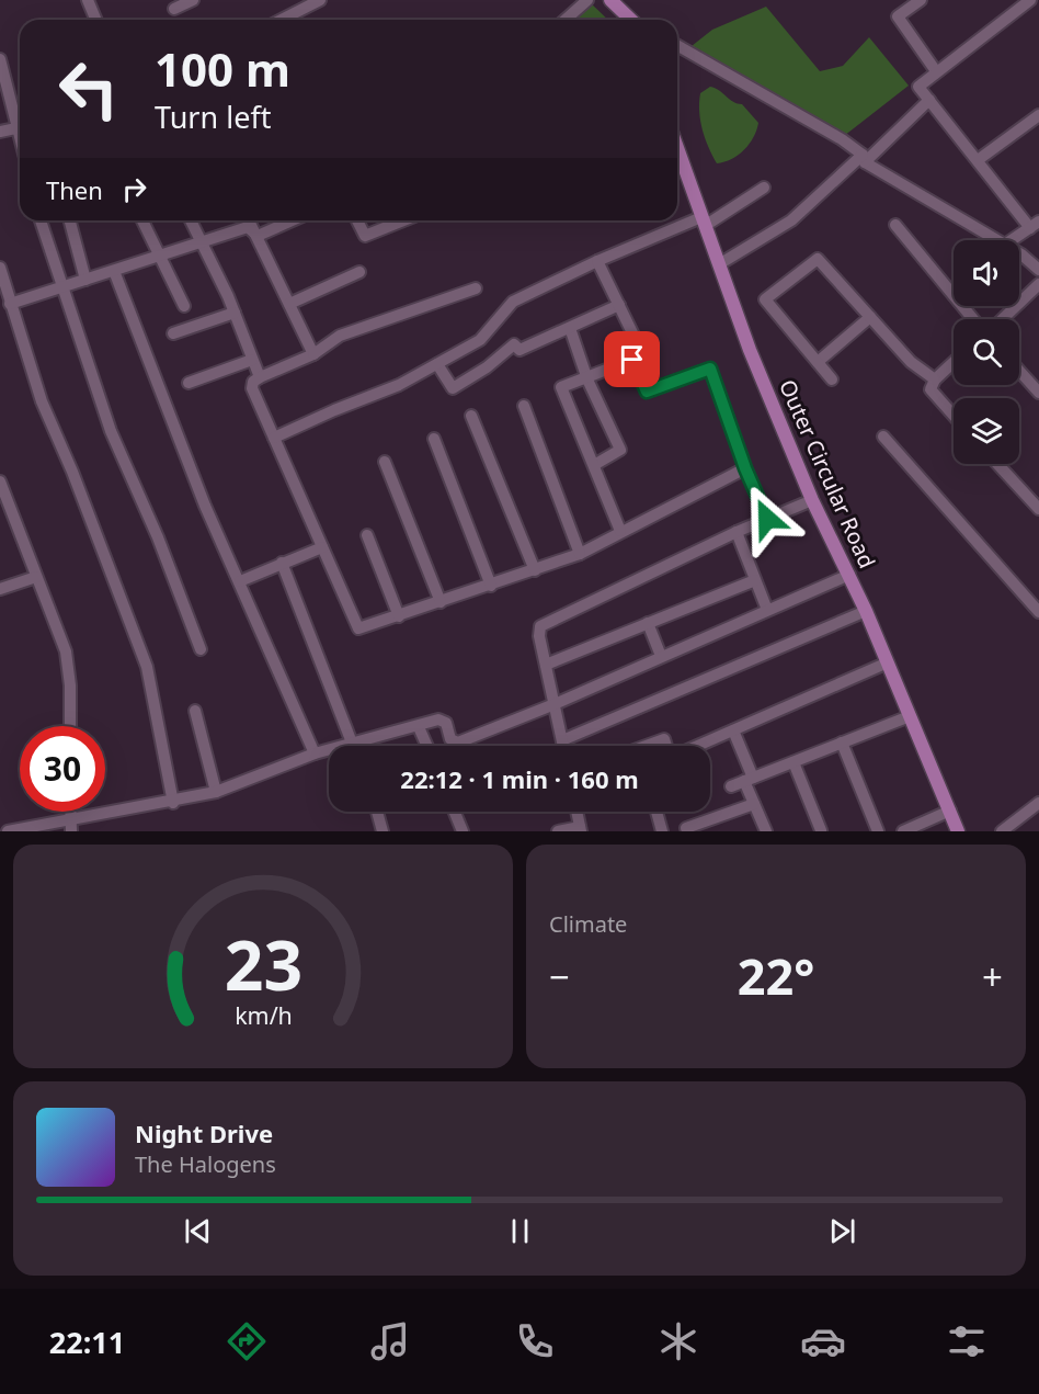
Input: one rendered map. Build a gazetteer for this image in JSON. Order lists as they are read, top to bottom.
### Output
{
  "streets": {
    "main road": ["Outer Circular Road"]
  },
  "page": {
    "turn": ["100 m", "Turn left"],
    "then": "Then",
    "limit": "30",
    "trip": "22:12 · 1 min · 160 m",
    "tile": "Climate",
    "heat": ["−", "22°", "+"],
    "song": ["Night Drive", "The Halogens"],
    "tabs": "22:11",
    "gauge": ["23", "km/h"]
  }
}
